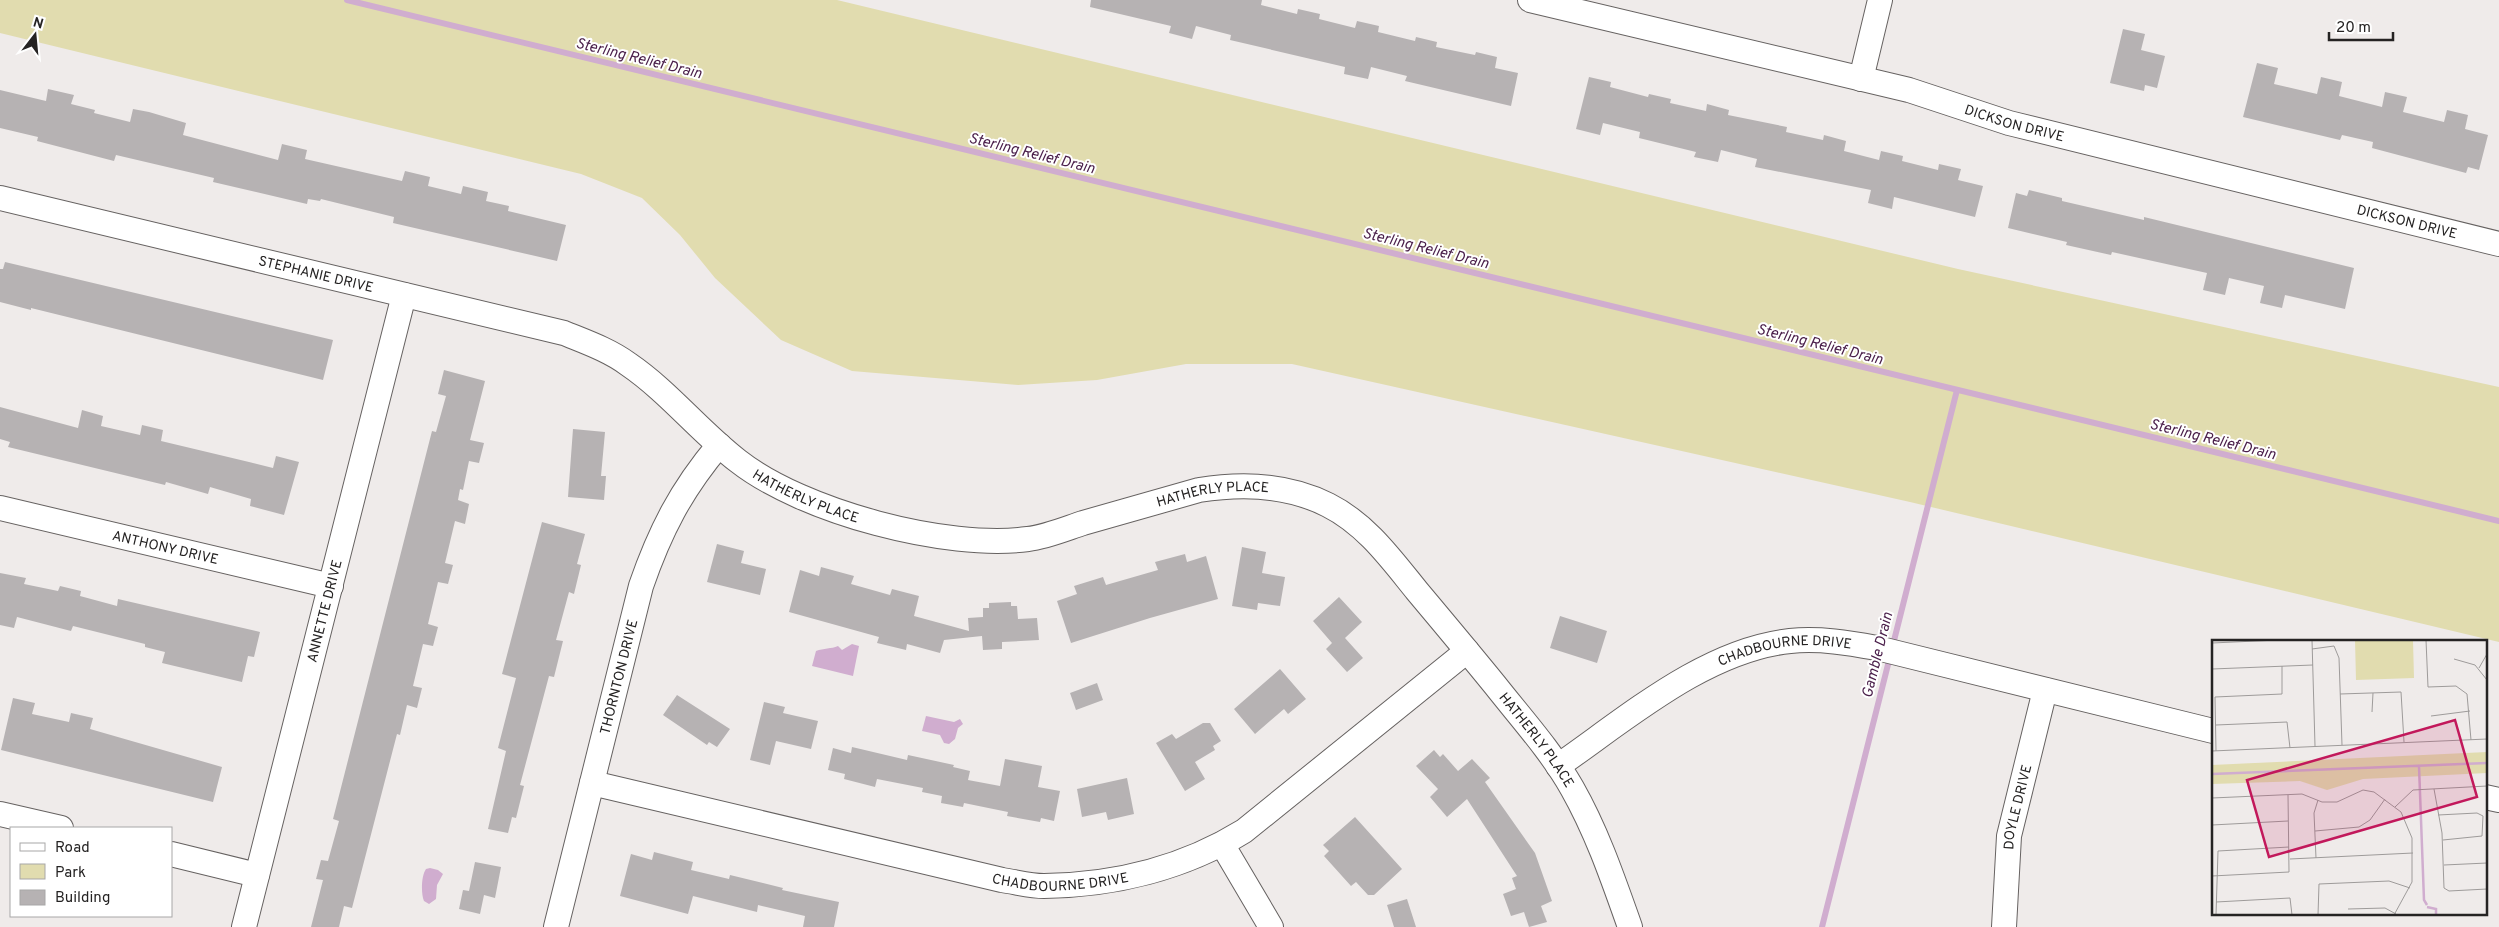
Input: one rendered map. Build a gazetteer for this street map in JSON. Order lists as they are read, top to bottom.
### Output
{
  "streets": {
    "street": [
      "DICKSON DRIVE",
      "STEPHANIE DRIVE",
      "HATHERLY PLACE",
      "ANTHONY DRIVE",
      "ANNETTE DRIVE",
      "CHADBOURNE DRIVE",
      "THORNTON DRIVE",
      "DOYLE DRIVE"
    ]
  },
  "crossings": [
    ["STEPHANIE DRIVE", "HATHERLY PLACE"],
    ["STEPHANIE DRIVE", "ANNETTE DRIVE"],
    ["HATHERLY PLACE", "CHADBOURNE DRIVE"],
    ["HATHERLY PLACE", "THORNTON DRIVE"],
    ["ANTHONY DRIVE", "ANNETTE DRIVE"],
    ["CHADBOURNE DRIVE", "THORNTON DRIVE"],
    ["CHADBOURNE DRIVE", "DOYLE DRIVE"]
  ],
  "water": ["Sterling Relief Drain", "Gamble Drain"],
  "legend": ["Road", "Park", "Building"],
  "scale_bar": "20 m",
  "north": "top"
}
